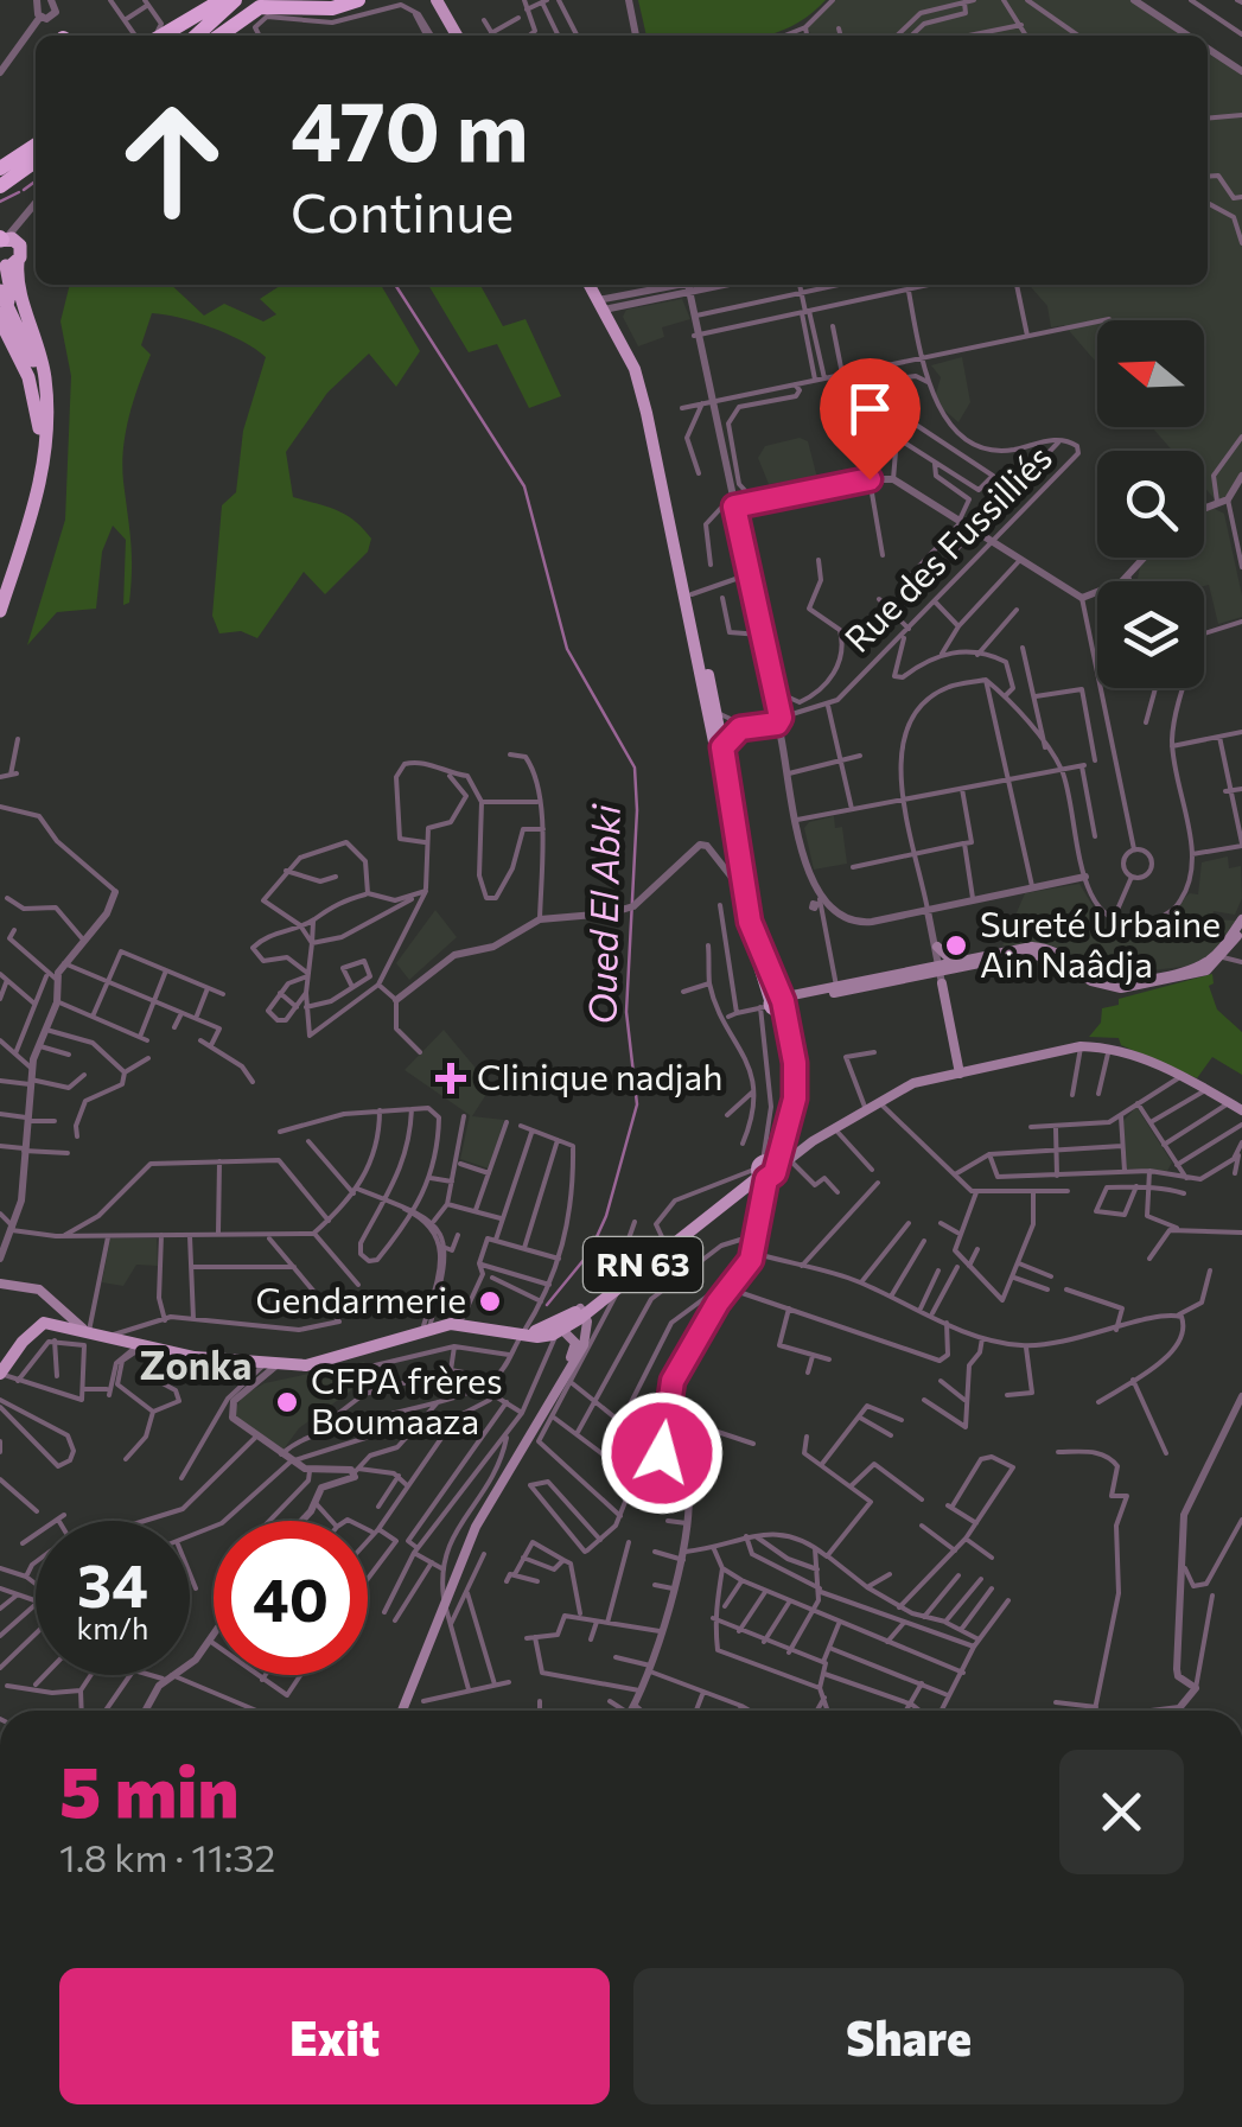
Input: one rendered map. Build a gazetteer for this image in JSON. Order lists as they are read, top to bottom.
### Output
{
  "streets": {
    "main road": ["RN 63"],
    "street": ["Rue des Fussilliés"]
  },
  "districts": ["Zonka"],
  "water": ["Oued El Abki"],
  "places": {
    "other": ["Sureté Urbaine Ain Naâdja", "Gendarmerie", "CFPA frères Boumaaza"],
    "health": ["Clinique nadjah"]
  },
  "north": "left",
  "page": {
    "turn": ["470 m", "Continue"],
    "speed": "34 km/h",
    "limit": "40",
    "heading": ["5 min", "1.8 km · 11:32"],
    "buttons": ["Exit", "Share"]
  }
}
